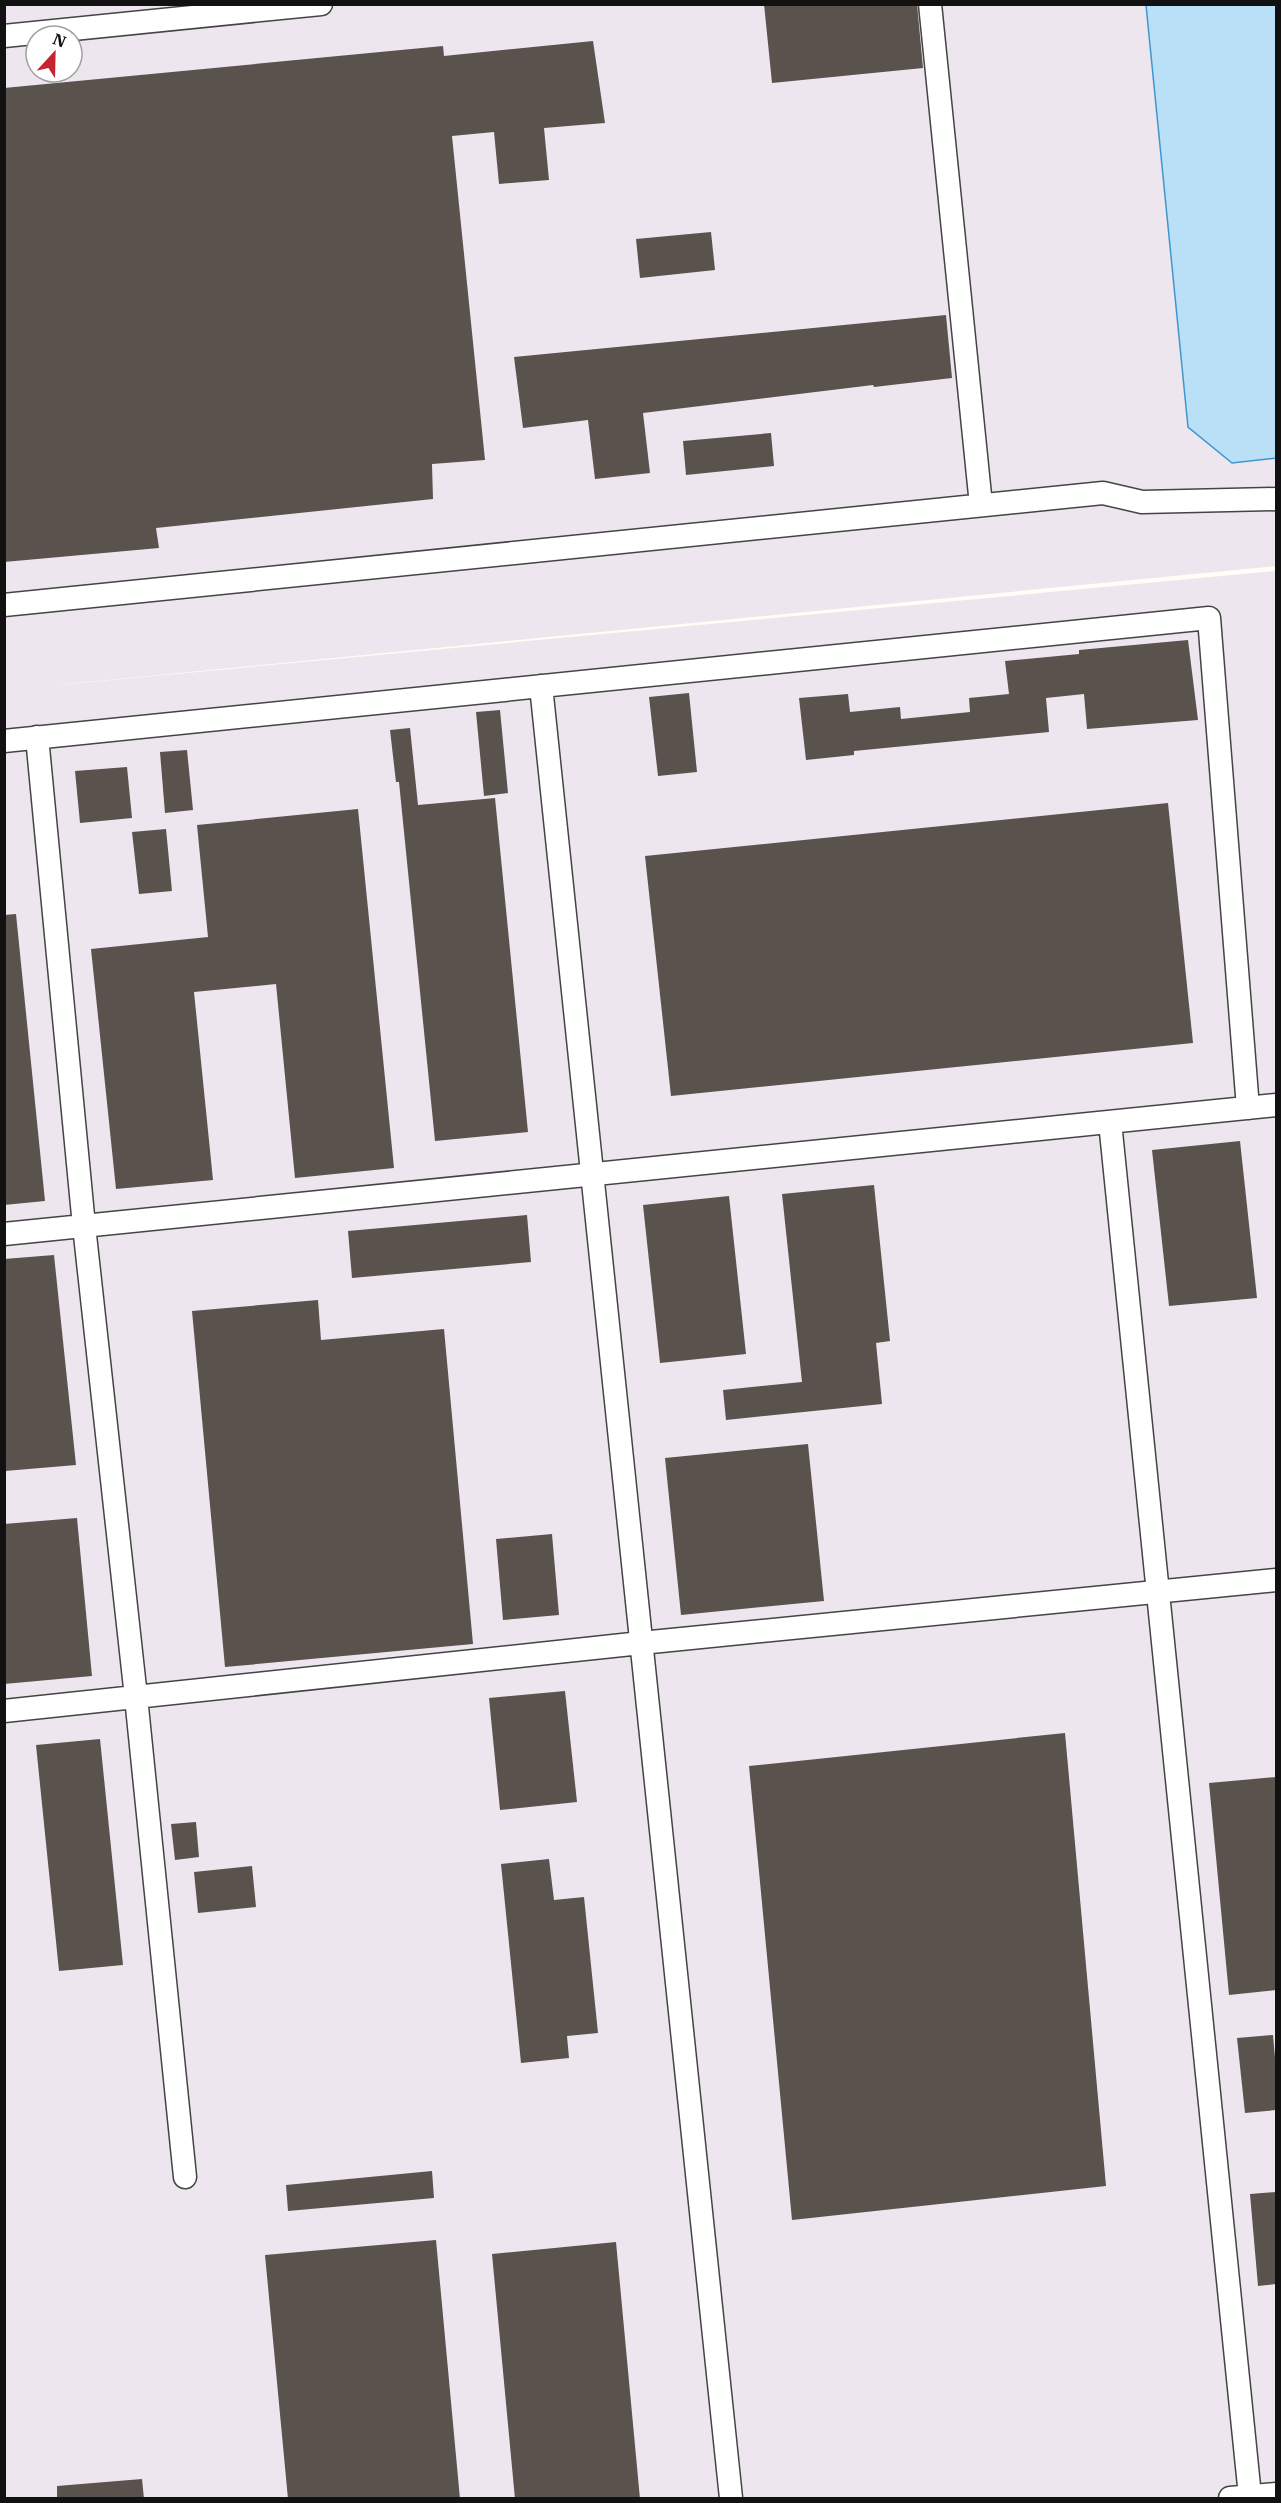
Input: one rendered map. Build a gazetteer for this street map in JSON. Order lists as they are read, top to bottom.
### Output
{
  "north": "top"
}
